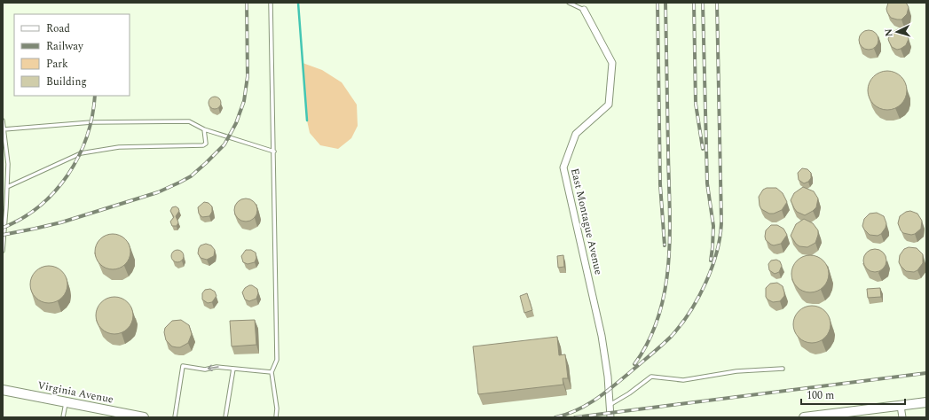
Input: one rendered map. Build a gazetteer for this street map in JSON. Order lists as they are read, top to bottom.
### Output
{
  "streets": {
    "main road": ["Virginia Avenue"],
    "street": ["East Montague Avenue"]
  },
  "legend": [
    "Road",
    "Railway",
    "Park",
    "Building"
  ],
  "scale_bar": "100 m",
  "north": "left"
}
